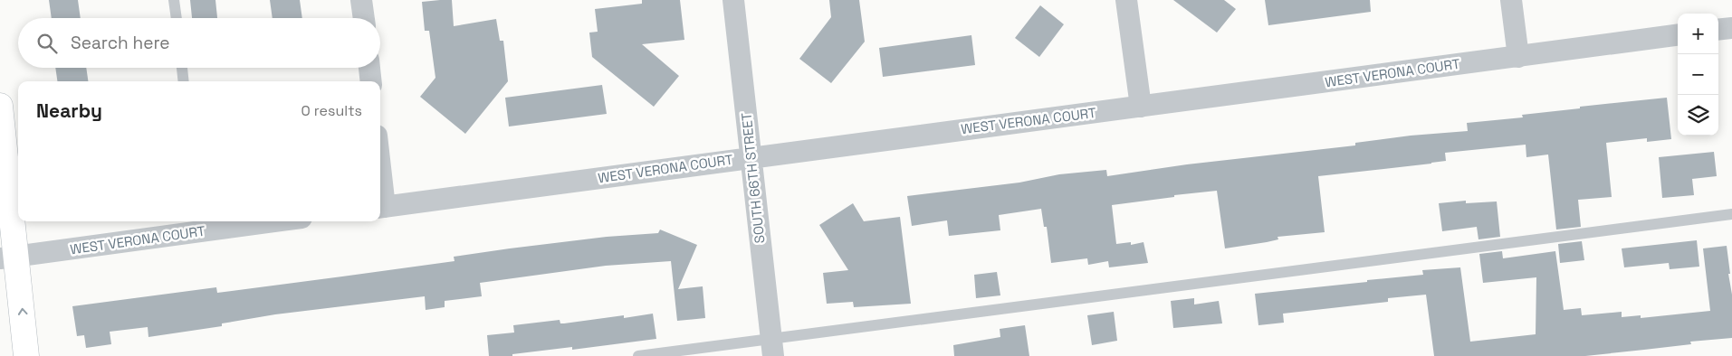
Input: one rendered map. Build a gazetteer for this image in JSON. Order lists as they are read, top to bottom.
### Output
{
  "streets": {
    "street": ["WEST VERONA COURT", "SOUTH 66TH STREET"]
  },
  "crossings": [
    ["WEST VERONA COURT", "SOUTH 66TH STREET"]
  ],
  "page": {
    "map_buttons": ["+", "−"],
    "search": "Search here",
    "heading": ["Nearby", "0 results"]
  }
}
